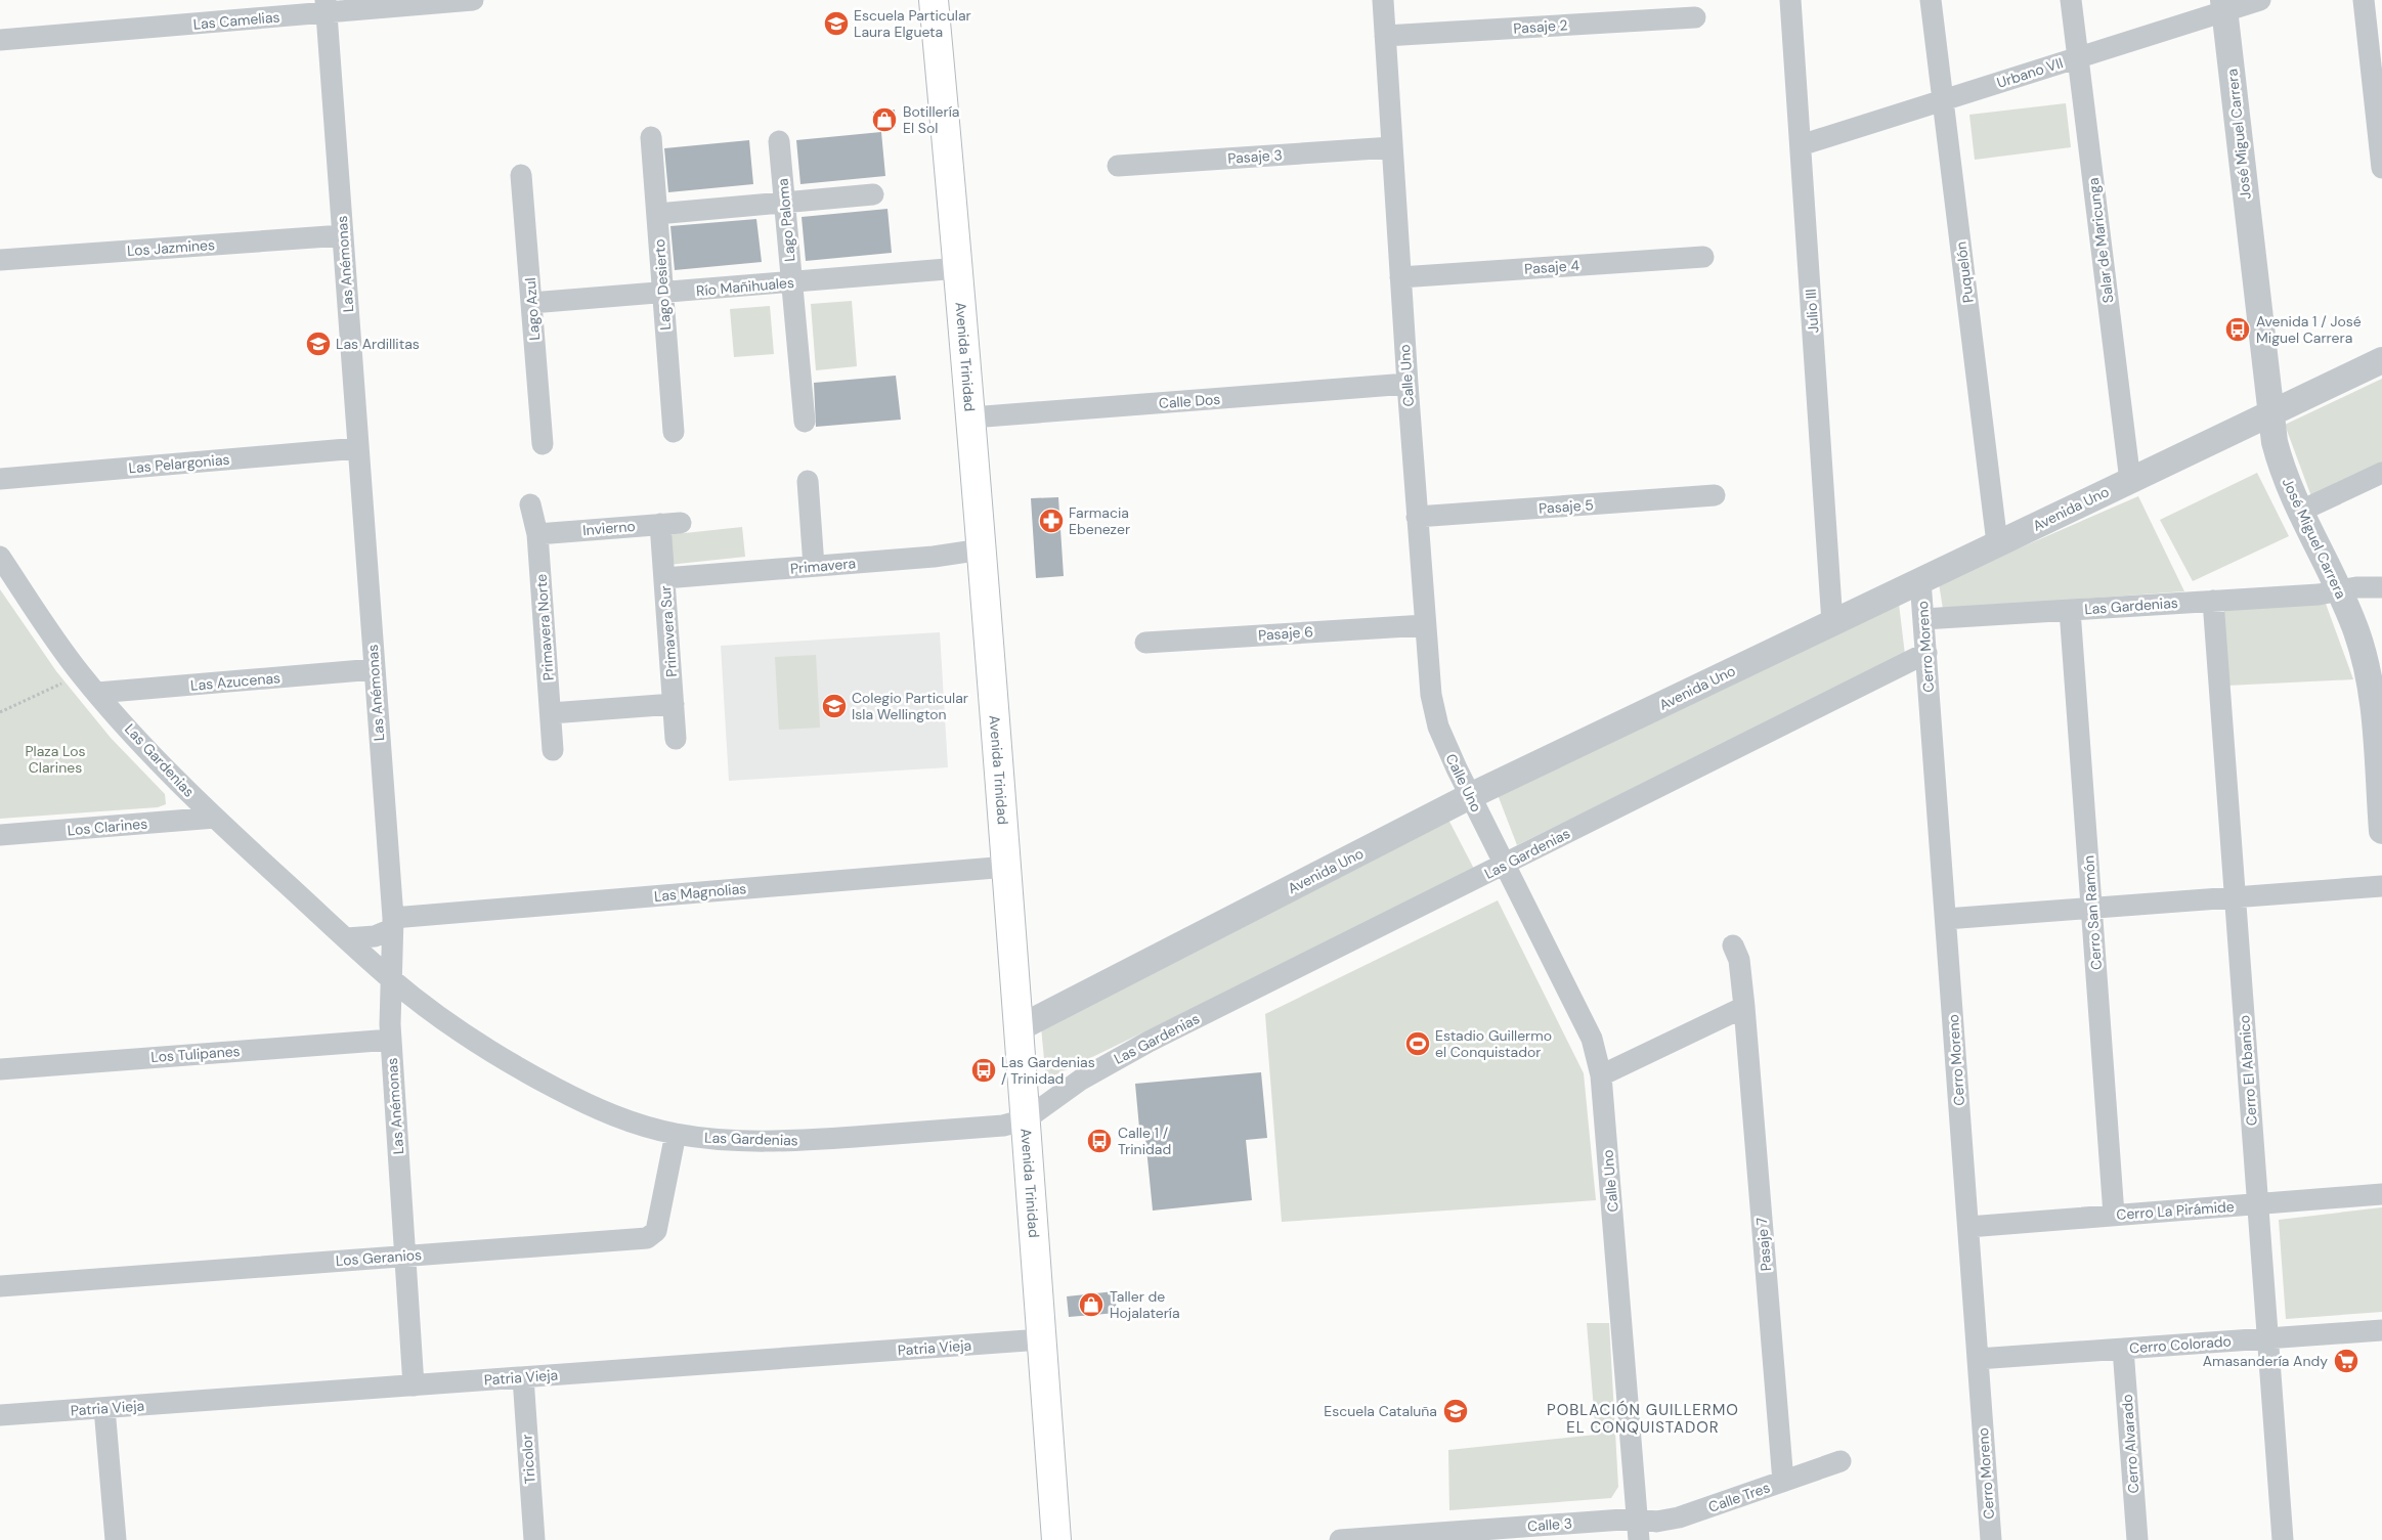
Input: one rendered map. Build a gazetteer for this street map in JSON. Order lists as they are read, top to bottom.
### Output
{
  "streets": {
    "main road": ["Avenida Trinidad"],
    "street": [
      "Las Camelias",
      "Pasaje 2",
      "Urbano VII",
      "José Miguel Carrera",
      "Pasaje 3",
      "Lago Paloma",
      "Salar de Maricunga",
      "Los Jazmines",
      "Las Anémonas",
      "Pasaje 4",
      "Puquelón",
      "Lago Desierto",
      "Río Mañihuales",
      "Lago Azul",
      "Julio III",
      "Calle Uno",
      "Calle Dos",
      "Las Pelargonias",
      "Pasaje 5",
      "Avenida Uno",
      "Invierno",
      "Primavera",
      "Las Gardenias",
      "Primavera Norte",
      "Primavera Sur",
      "Pasaje 6",
      "Cerro Moreno",
      "Las Azucenas",
      "Los Clarines",
      "Las Magnolias",
      "Cerro San Ramón",
      "Los Tulipanes",
      "Cerro El Abanico",
      "Cerro La Pirámide",
      "Pasaje 7",
      "Los Geranios",
      "Cerro Colorado",
      "Patria Vieja",
      "Cerro Alvarado",
      "Tricolor",
      "Calle Tres",
      "Calle 3"
    ]
  },
  "crossings": [
    ["Las Camelias", "Las Anémonas"],
    ["Pasaje 2", "Calle Uno"],
    ["Urbano VII", "José Miguel Carrera"],
    ["Urbano VII", "Salar de Maricunga"],
    ["Urbano VII", "Puquelón"],
    ["Urbano VII", "Julio III"],
    ["José Miguel Carrera", "Avenida Uno"],
    ["José Miguel Carrera", "Las Gardenias"],
    ["Pasaje 3", "Calle Uno"],
    ["Lago Paloma", "Río Mañihuales"],
    ["Salar de Maricunga", "Avenida Uno"],
    ["Los Jazmines", "Las Anémonas"],
    ["Las Anémonas", "Las Pelargonias"],
    ["Las Anémonas", "Las Gardenias"],
    ["Las Anémonas", "Las Azucenas"],
    ["Las Anémonas", "Las Magnolias"],
    ["Las Anémonas", "Los Tulipanes"],
    ["Las Anémonas", "Los Geranios"],
    ["Las Anémonas", "Patria Vieja"],
    ["Pasaje 4", "Calle Uno"],
    ["Puquelón", "Avenida Uno"],
    ["Lago Desierto", "Río Mañihuales"],
    ["Río Mañihuales", "Lago Azul"],
    ["Río Mañihuales", "Avenida Trinidad"],
    ["Julio III", "Avenida Uno"],
    ["Avenida Trinidad", "Calle Dos"],
    ["Avenida Trinidad", "Avenida Uno"],
    ["Avenida Trinidad", "Primavera"],
    ["Avenida Trinidad", "Las Gardenias"],
    ["Avenida Trinidad", "Las Magnolias"],
    ["Avenida Trinidad", "Patria Vieja"],
    ["Calle Uno", "Calle Dos"],
    ["Calle Uno", "Pasaje 5"],
    ["Calle Uno", "Avenida Uno"],
    ["Calle Uno", "Las Gardenias"],
    ["Calle Uno", "Pasaje 6"],
    ["Calle Uno", "Calle Tres"],
    ["Calle Uno", "Calle 3"],
    ["Avenida Uno", "Cerro Moreno"],
    ["Invierno", "Primavera Norte"],
    ["Invierno", "Primavera Sur"],
    ["Primavera", "Primavera Sur"],
    ["Las Gardenias", "Cerro Moreno"],
    ["Las Gardenias", "Las Azucenas"],
    ["Las Gardenias", "Los Clarines"],
    ["Las Gardenias", "Cerro San Ramón"],
    ["Las Gardenias", "Cerro El Abanico"],
    ["Las Gardenias", "Los Geranios"],
    ["Cerro Moreno", "Cerro La Pirámide"],
    ["Cerro Moreno", "Cerro Colorado"],
    ["Cerro San Ramón", "Cerro La Pirámide"],
    ["Cerro El Abanico", "Cerro La Pirámide"],
    ["Cerro El Abanico", "Cerro Colorado"],
    ["Pasaje 7", "Calle Tres"],
    ["Cerro Colorado", "Cerro Alvarado"],
    ["Patria Vieja", "Tricolor"],
    ["Calle Tres", "Calle 3"]
  ],
  "districts": ["POBLACIÓN GUILLERMO EL CONQUISTADOR"],
  "parks": ["Plaza Los Clarines"],
  "places": {
    "school or university": [
      "Escuela Particular Laura Elgueta",
      "Las Ardillitas",
      "Colegio Particular Isla Wellington",
      "Escuela Cataluña"
    ],
    "shop": ["Botillería El Sol", "Taller de Hojalatería"],
    "bus stop": ["Avenida 1 / José Miguel Carrera", "Las Gardenias / Trinidad", "Calle 1 / Trinidad"],
    "pharmacy": ["Farmacia Ebenezer"],
    "sports": ["Estadio Guillermo el Conquistador"],
    "supermarket": ["Amasandería Andy"]
  }
}
